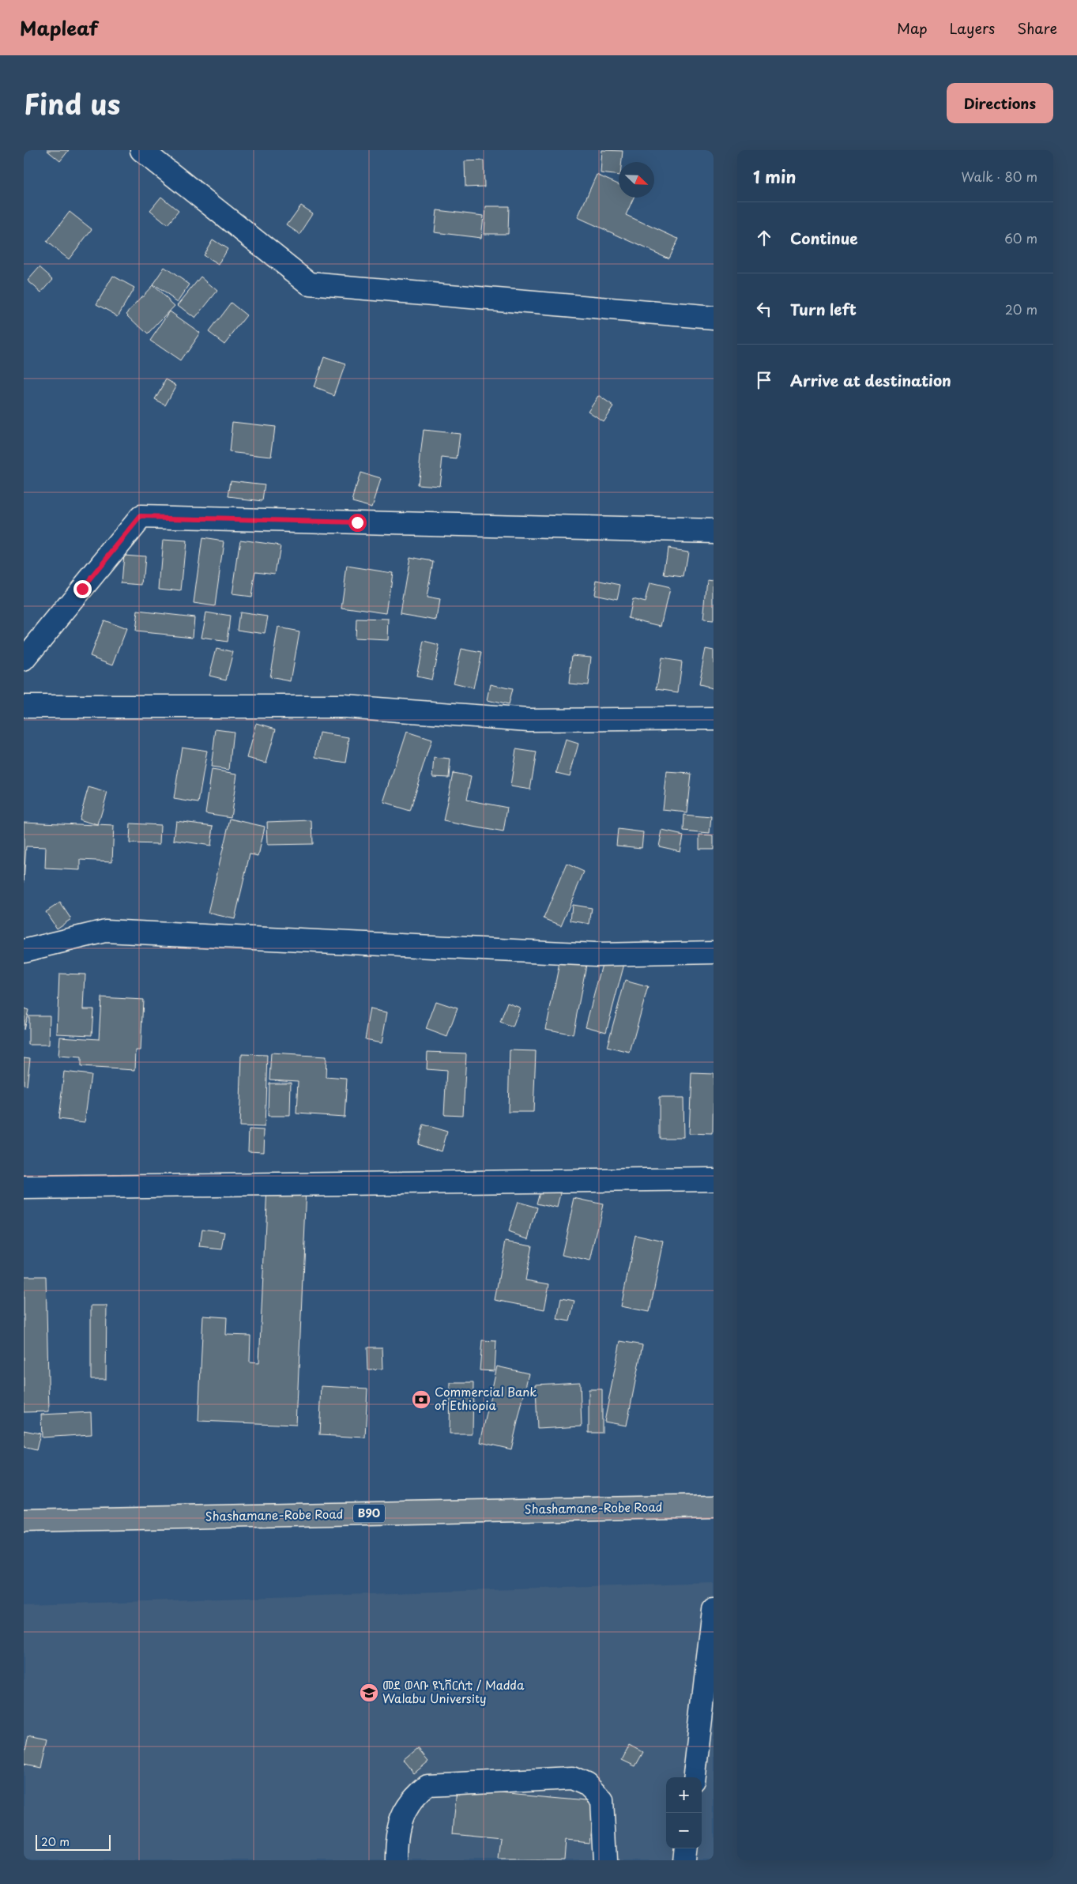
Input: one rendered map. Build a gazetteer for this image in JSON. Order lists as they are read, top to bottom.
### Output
{
  "streets": {
    "main road": ["Shashamane-Robe Road", "B90"]
  },
  "places": {
    "bank": ["Commercial Bank of Ethiopia"],
    "school or university": ["መደ ወላቡ ዩኒቨርሲቲ / Madda Walabu University"]
  },
  "scale_bar": "20 m",
  "north": "bottom right",
  "page": {
    "header": "Mapleaf",
    "nav": ["Map", "Layers", "Share"],
    "title": "Find us",
    "buttons": "Directions",
    "heading": ["1 min", "Walk · 80 m"],
    "list": [
      ["Continue", "60 m"],
      ["Turn left", "20 m"],
      "Arrive at destination"
    ],
    "map_buttons": ["+", "−"],
    "scale": "20 m"
  }
}
